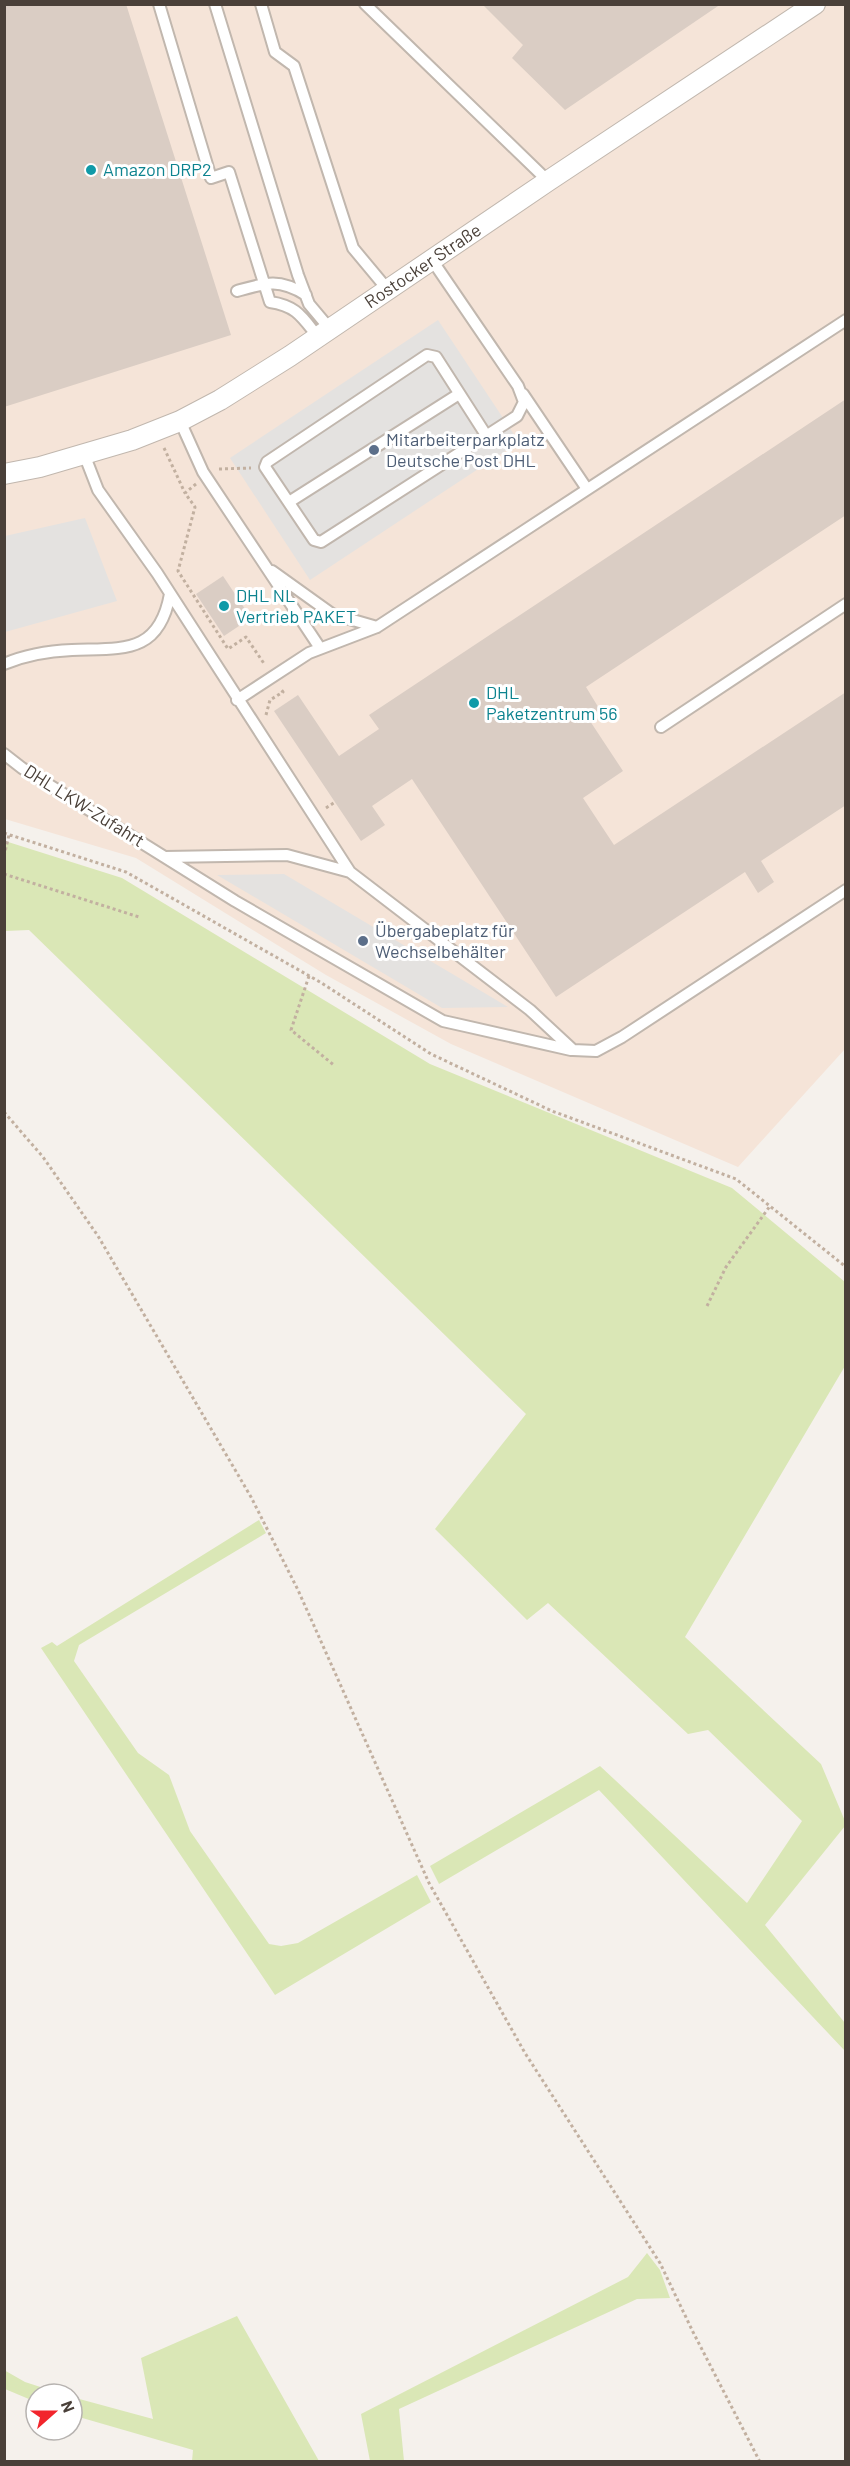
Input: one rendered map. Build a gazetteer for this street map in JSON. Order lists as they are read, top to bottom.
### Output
{
  "streets": {
    "street": ["Rostocker Straße"],
    "lane": ["DHL LKW-Zufahrt"]
  },
  "places": [
    "Amazon DRP2",
    "Mitarbeiterparkplatz Deutsche Post DHL",
    "DHL NL Vertrieb PAKET",
    "DHL Paketzentrum 56",
    "Übergabeplatz für Wechselbehälter"
  ],
  "north": "right"
}
